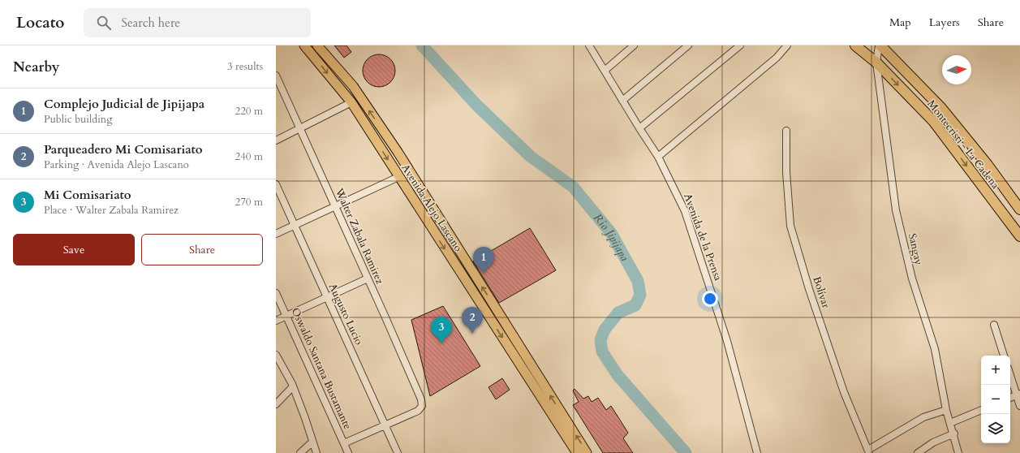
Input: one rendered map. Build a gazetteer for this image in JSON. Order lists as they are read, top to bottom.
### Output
{
  "streets": {
    "highway": ["Montecristi - La Cadena"],
    "main road": ["Avenida Alejo Lascano"],
    "street": [
      "Walter Zabala Ramirez",
      "Avenida de la Prensa",
      "Sangay",
      "Bolívar",
      "Augusto Lucio",
      "Oswaldo Santana Bustamante"
    ]
  },
  "crossings": [
    ["Montecristi - La Cadena", "Sangay"],
    ["Walter Zabala Ramirez", "Augusto Lucio"]
  ],
  "water": ["Río Jipijapa"],
  "north": "right",
  "page": {
    "header": "Locato",
    "search": "Search here",
    "nav": ["Map", "Layers", "Share"],
    "heading": ["Nearby", "3 results"],
    "list": [
      {
        "mark": "1",
        "name": "Complejo Judicial de Jipijapa",
        "note": "Public building",
        "value": "220 m"
      },
      {
        "mark": "2",
        "name": "Parqueadero Mi Comisariato",
        "note": "Parking · Avenida Alejo Lascano",
        "value": "240 m"
      },
      {
        "mark": "3",
        "name": "Mi Comisariato",
        "note": "Place · Walter Zabala Ramirez",
        "value": "270 m"
      }
    ],
    "buttons": ["Save", "Share"],
    "pins": ["1", "2", "3"],
    "map_buttons": ["+", "−"]
  }
}
